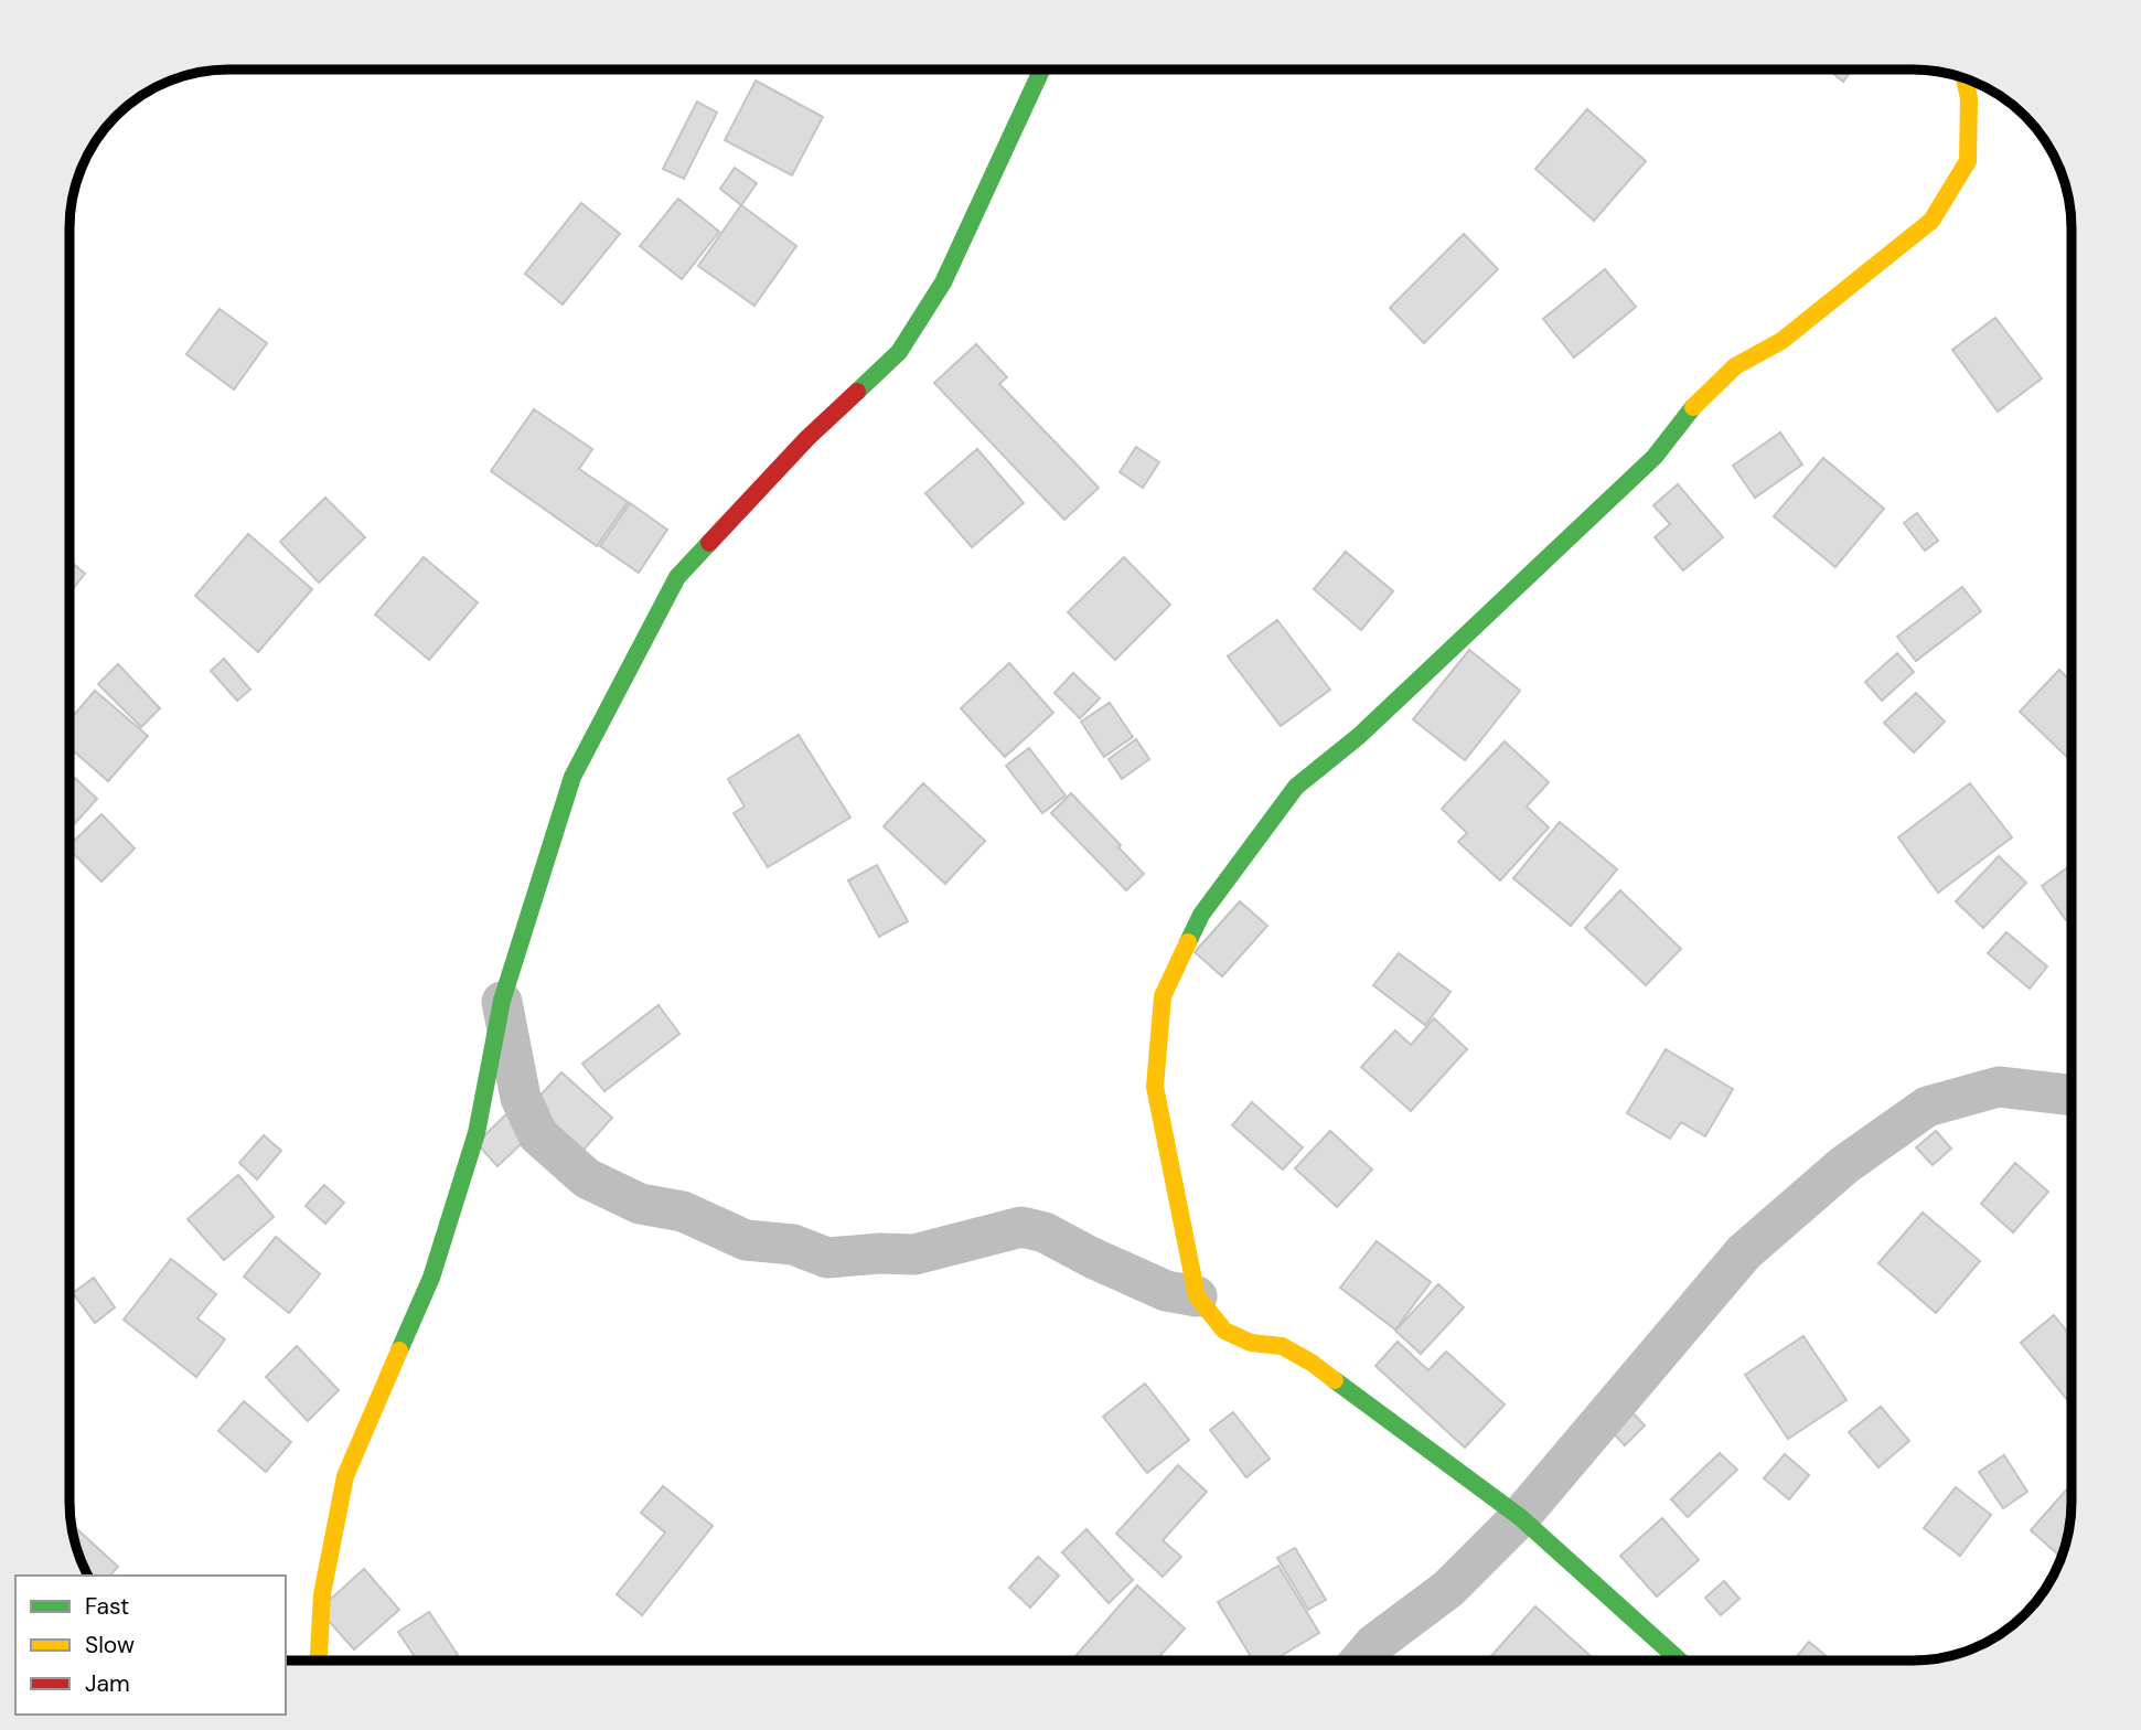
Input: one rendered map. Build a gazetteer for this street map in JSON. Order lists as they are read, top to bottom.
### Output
{
  "legend": ["Fast", "Slow", "Jam"]
}
